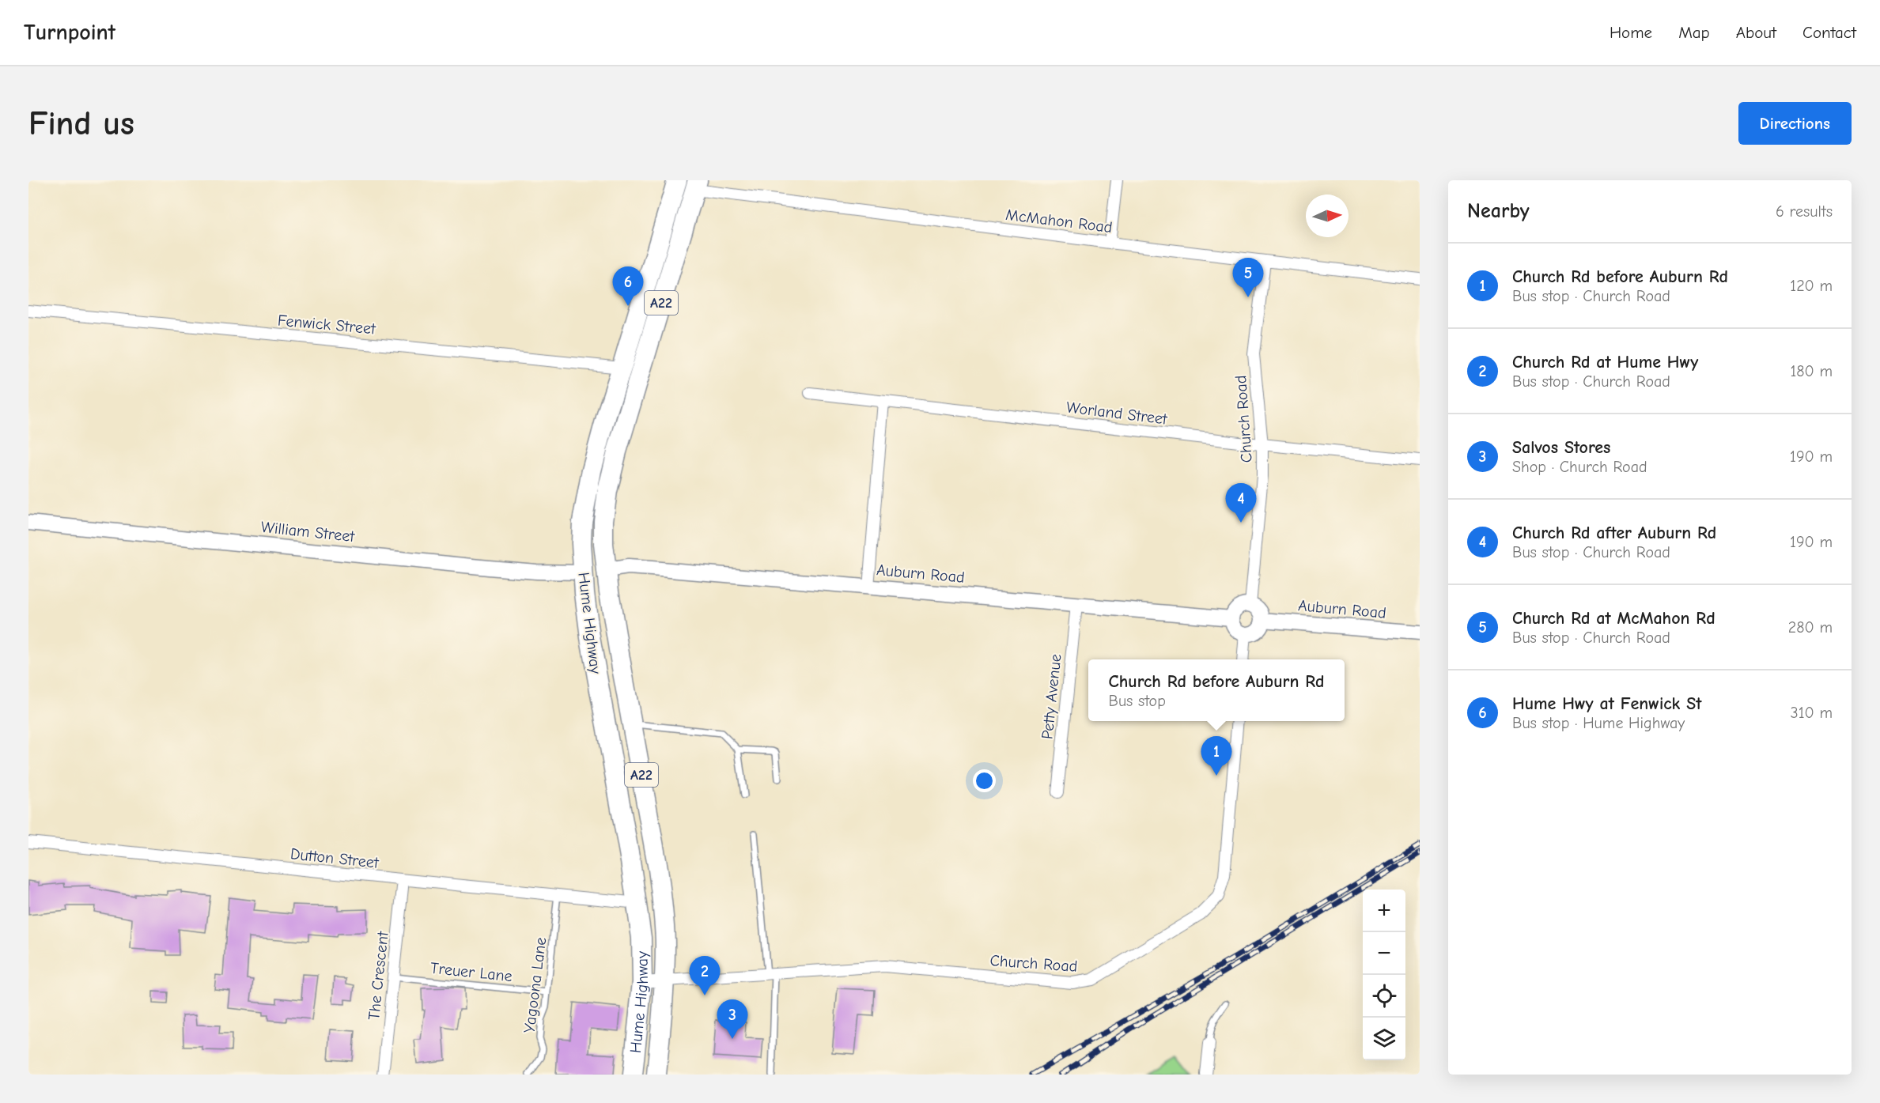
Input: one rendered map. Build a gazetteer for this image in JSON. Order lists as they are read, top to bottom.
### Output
{
  "streets": {
    "highway": ["A22", "Hume Highway"],
    "main road": ["William Street", "Auburn Road"],
    "street": [
      "McMahon Road",
      "Fenwick Street",
      "Worland Street",
      "Church Road",
      "Petty Avenue",
      "Dutton Street",
      "The Crescent"
    ],
    "lane": ["Treuer Lane", "Yagoona Lane"]
  },
  "crossings": [
    ["McMahon Road", "Church Road"],
    ["McMahon Road", "Hume Highway"],
    ["Fenwick Street", "Hume Highway"],
    ["Worland Street", "Church Road"],
    ["Church Road", "Auburn Road"],
    ["Church Road", "Hume Highway"],
    ["William Street", "Hume Highway"],
    ["Auburn Road", "Hume Highway"],
    ["Auburn Road", "Petty Avenue"],
    ["Hume Highway", "Dutton Street"],
    ["Dutton Street", "The Crescent"],
    ["Dutton Street", "Yagoona Lane"],
    ["Treuer Lane", "The Crescent"],
    ["Treuer Lane", "Yagoona Lane"]
  ],
  "north": "right",
  "page": {
    "header": "Turnpoint",
    "nav": [
      "Home",
      "Map",
      "About",
      "Contact"
    ],
    "buttons": "Directions",
    "title": "Find us",
    "heading": ["Nearby", "6 results"],
    "list": [
      {
        "mark": "1",
        "name": "Church Rd before Auburn Rd",
        "note": "Bus stop · Church Road",
        "value": "120 m"
      },
      {
        "mark": "2",
        "name": "Church Rd at Hume Hwy",
        "note": "Bus stop · Church Road",
        "value": "180 m"
      },
      {
        "mark": "3",
        "name": "Salvos Stores",
        "note": "Shop · Church Road",
        "value": "190 m"
      },
      {
        "mark": "4",
        "name": "Church Rd after Auburn Rd",
        "note": "Bus stop · Church Road",
        "value": "190 m"
      },
      {
        "mark": "5",
        "name": "Church Rd at McMahon Rd",
        "note": "Bus stop · Church Road",
        "value": "280 m"
      },
      {
        "mark": "6",
        "name": "Hume Hwy at Fenwick St",
        "note": "Bus stop · Hume Highway",
        "value": "310 m"
      }
    ],
    "pins": [
      "5",
      "6",
      "4",
      "1",
      "2",
      "3"
    ],
    "popup": ["Church Rd before Auburn Rd", "Bus stop"],
    "map_buttons": ["+", "−"]
  }
}
